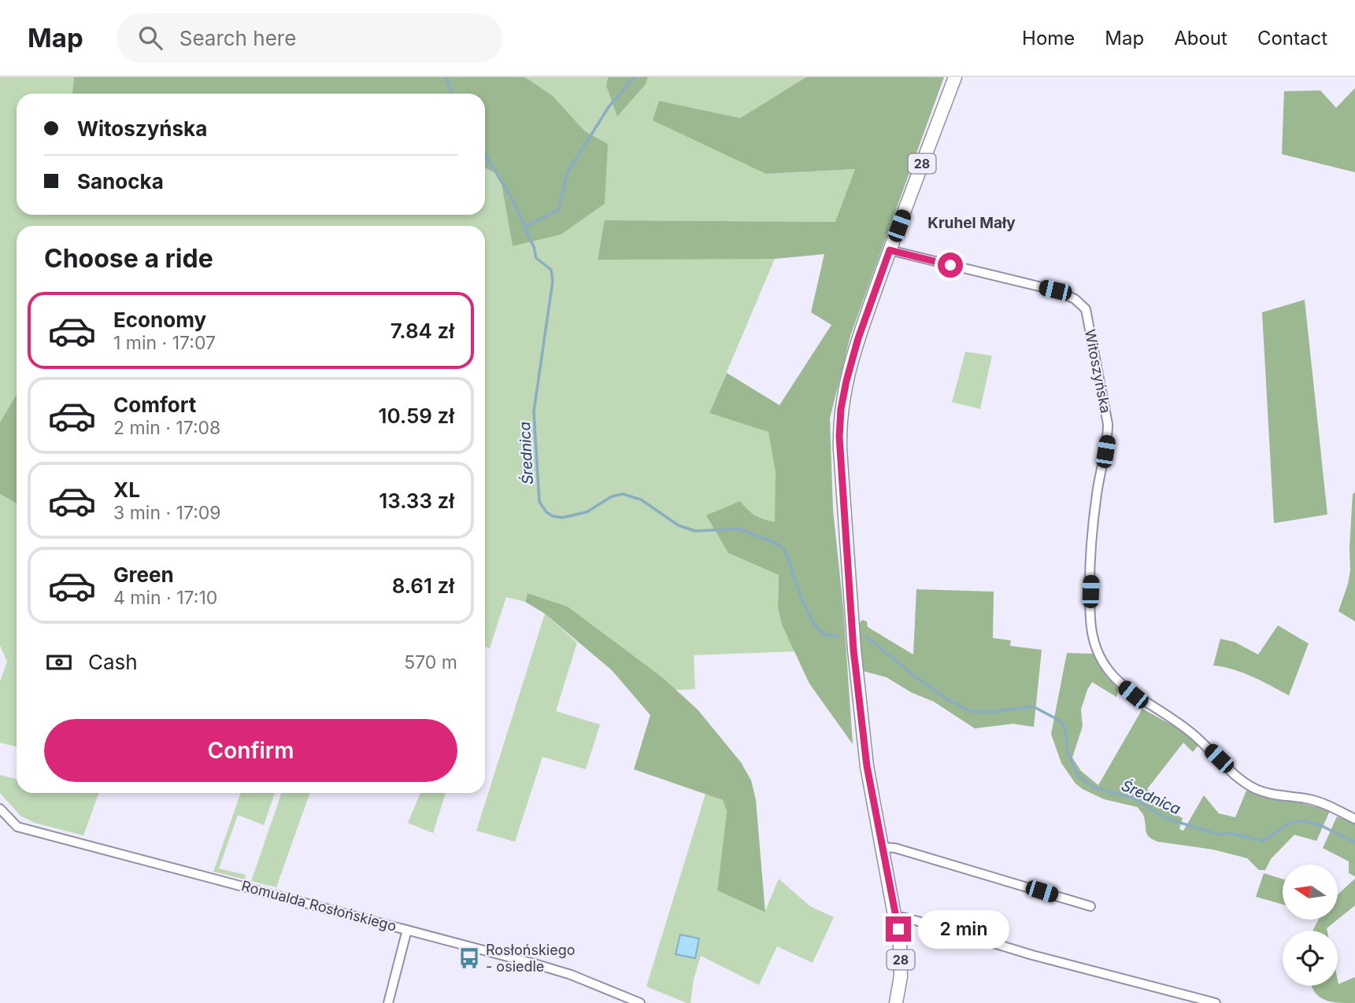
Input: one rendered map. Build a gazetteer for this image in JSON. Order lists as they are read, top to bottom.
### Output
{
  "streets": {
    "main road": ["28"],
    "street": ["Witoszyńska", "Romualda Rosłońskiego"]
  },
  "crossings": [
    ["28", "Witoszyńska"]
  ],
  "districts": ["Kruhel Mały"],
  "water": ["Średnica"],
  "places": {
    "bus stop": ["Rosłońskiego - osiedle"]
  },
  "north": "left",
  "page": {
    "header": "Map",
    "search": "Search here",
    "nav": [
      "Home",
      "Map",
      "About",
      "Contact"
    ],
    "banner": ["Witoszyńska", "Sanocka"],
    "heading": "Choose a ride",
    "list": [
      {
        "name": "Economy",
        "note": "1 min · 17:07",
        "value": "7.84 zł"
      },
      {
        "name": "Comfort",
        "note": "2 min · 17:08",
        "value": "10.59 zł"
      },
      {
        "name": "XL",
        "note": "3 min · 17:09",
        "value": "13.33 zł"
      },
      {
        "name": "Green",
        "note": "4 min · 17:10",
        "value": "8.61 zł"
      }
    ],
    "pay": ["Cash", "570 m"],
    "buttons": "Confirm",
    "bubble": "2 min"
  }
}
